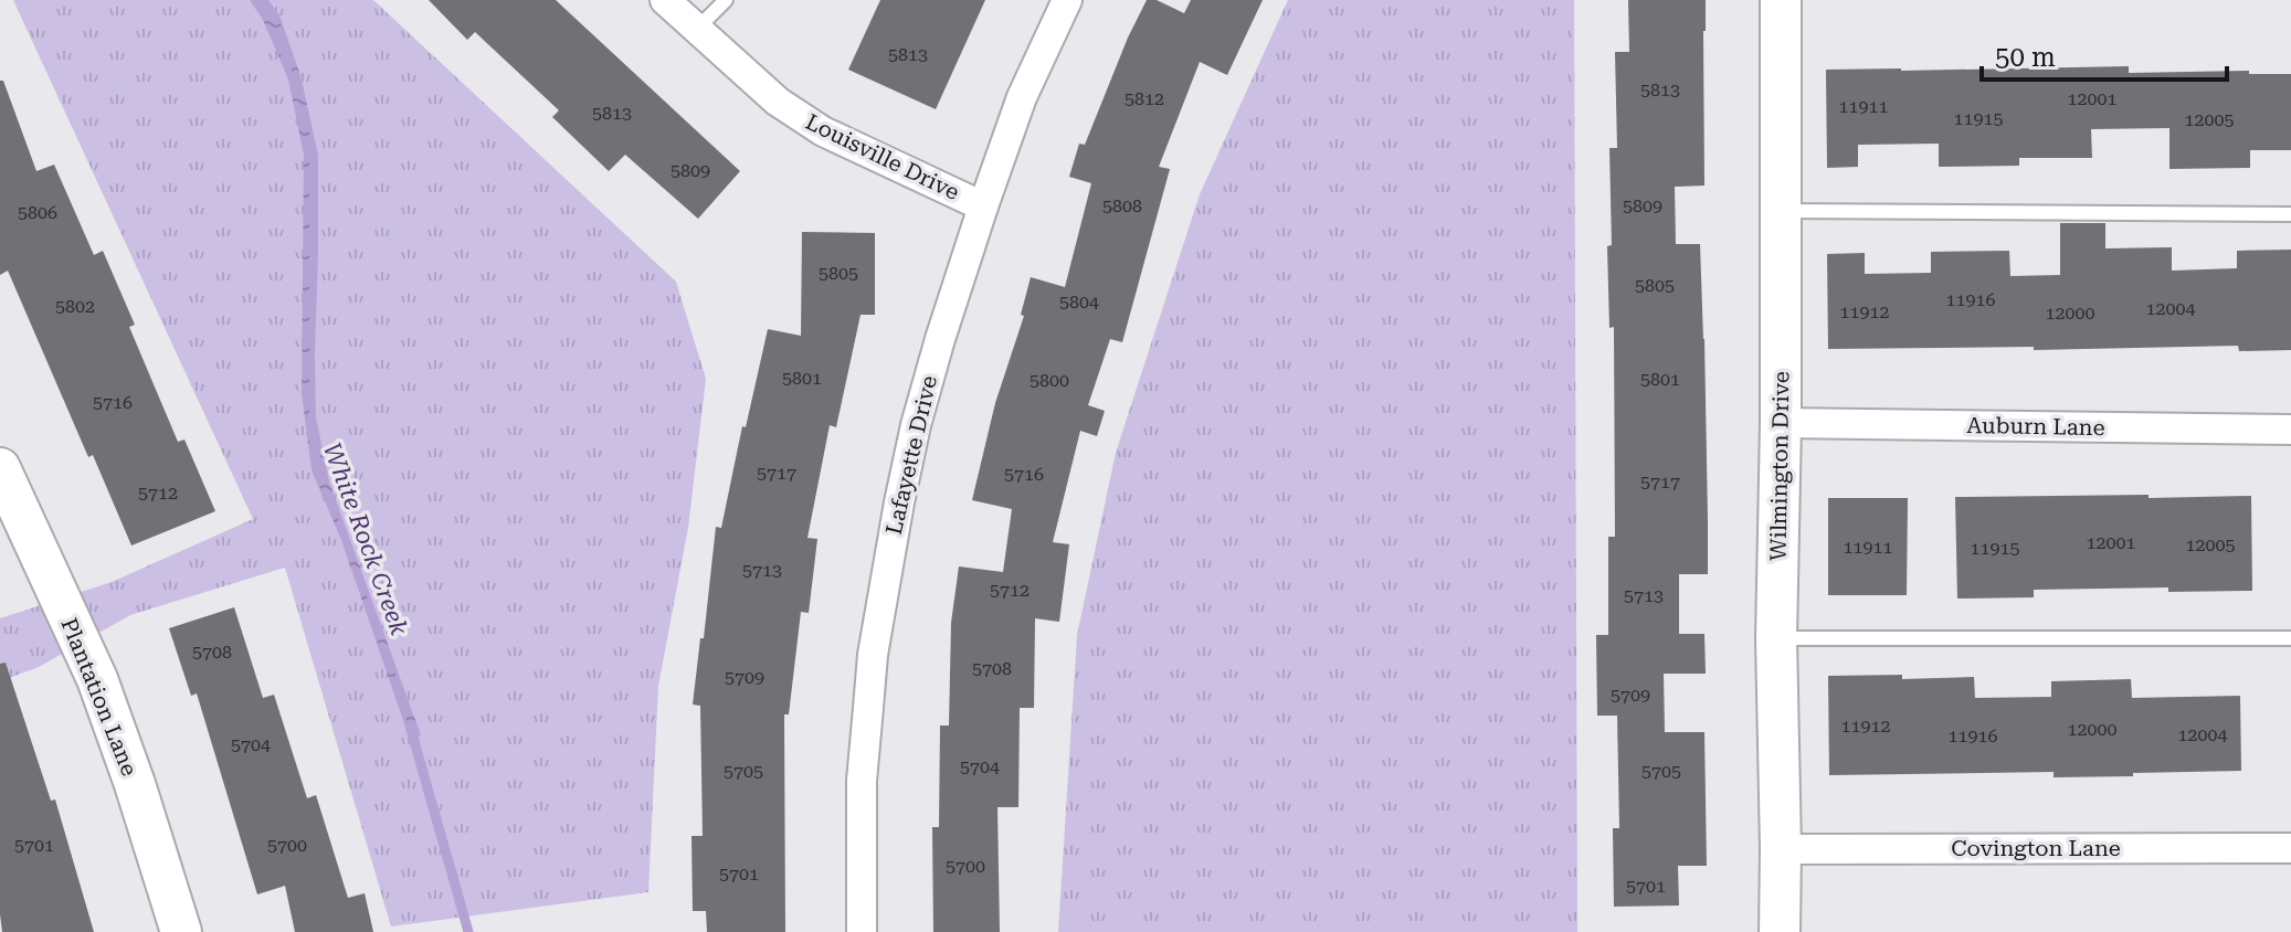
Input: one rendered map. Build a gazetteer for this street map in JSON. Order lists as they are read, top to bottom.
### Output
{
  "streets": {
    "street": [
      "Louisville Drive",
      "Auburn Lane",
      "Lafayette Drive",
      "Wilmington Drive",
      "Plantation Lane",
      "Covington Lane"
    ]
  },
  "crossings": [
    ["Louisville Drive", "Lafayette Drive"],
    ["Auburn Lane", "Wilmington Drive"],
    ["Wilmington Drive", "Covington Lane"]
  ],
  "water": ["White Rock Creek"],
  "house_numbers": [
    "5813",
    "5813",
    "5812",
    "12001",
    "11911",
    "5813",
    "11915",
    "12005",
    "5809",
    "5808",
    "5809",
    "5806",
    "5805",
    "5805",
    "11916",
    "5804",
    "5802",
    "12004",
    "11912",
    "12000",
    "5801",
    "5801",
    "5800",
    "5716",
    "5717",
    "5716",
    "5717",
    "5712",
    "12001",
    "12005",
    "11911",
    "11915",
    "5713",
    "5712",
    "5713",
    "5708",
    "5708",
    "5709",
    "5709",
    "11912",
    "12000",
    "12004",
    "11916",
    "5704",
    "5704",
    "5705",
    "5705",
    "5701",
    "5700",
    "5700",
    "5701",
    "5701"
  ],
  "scale_bar": "50 m"
}
